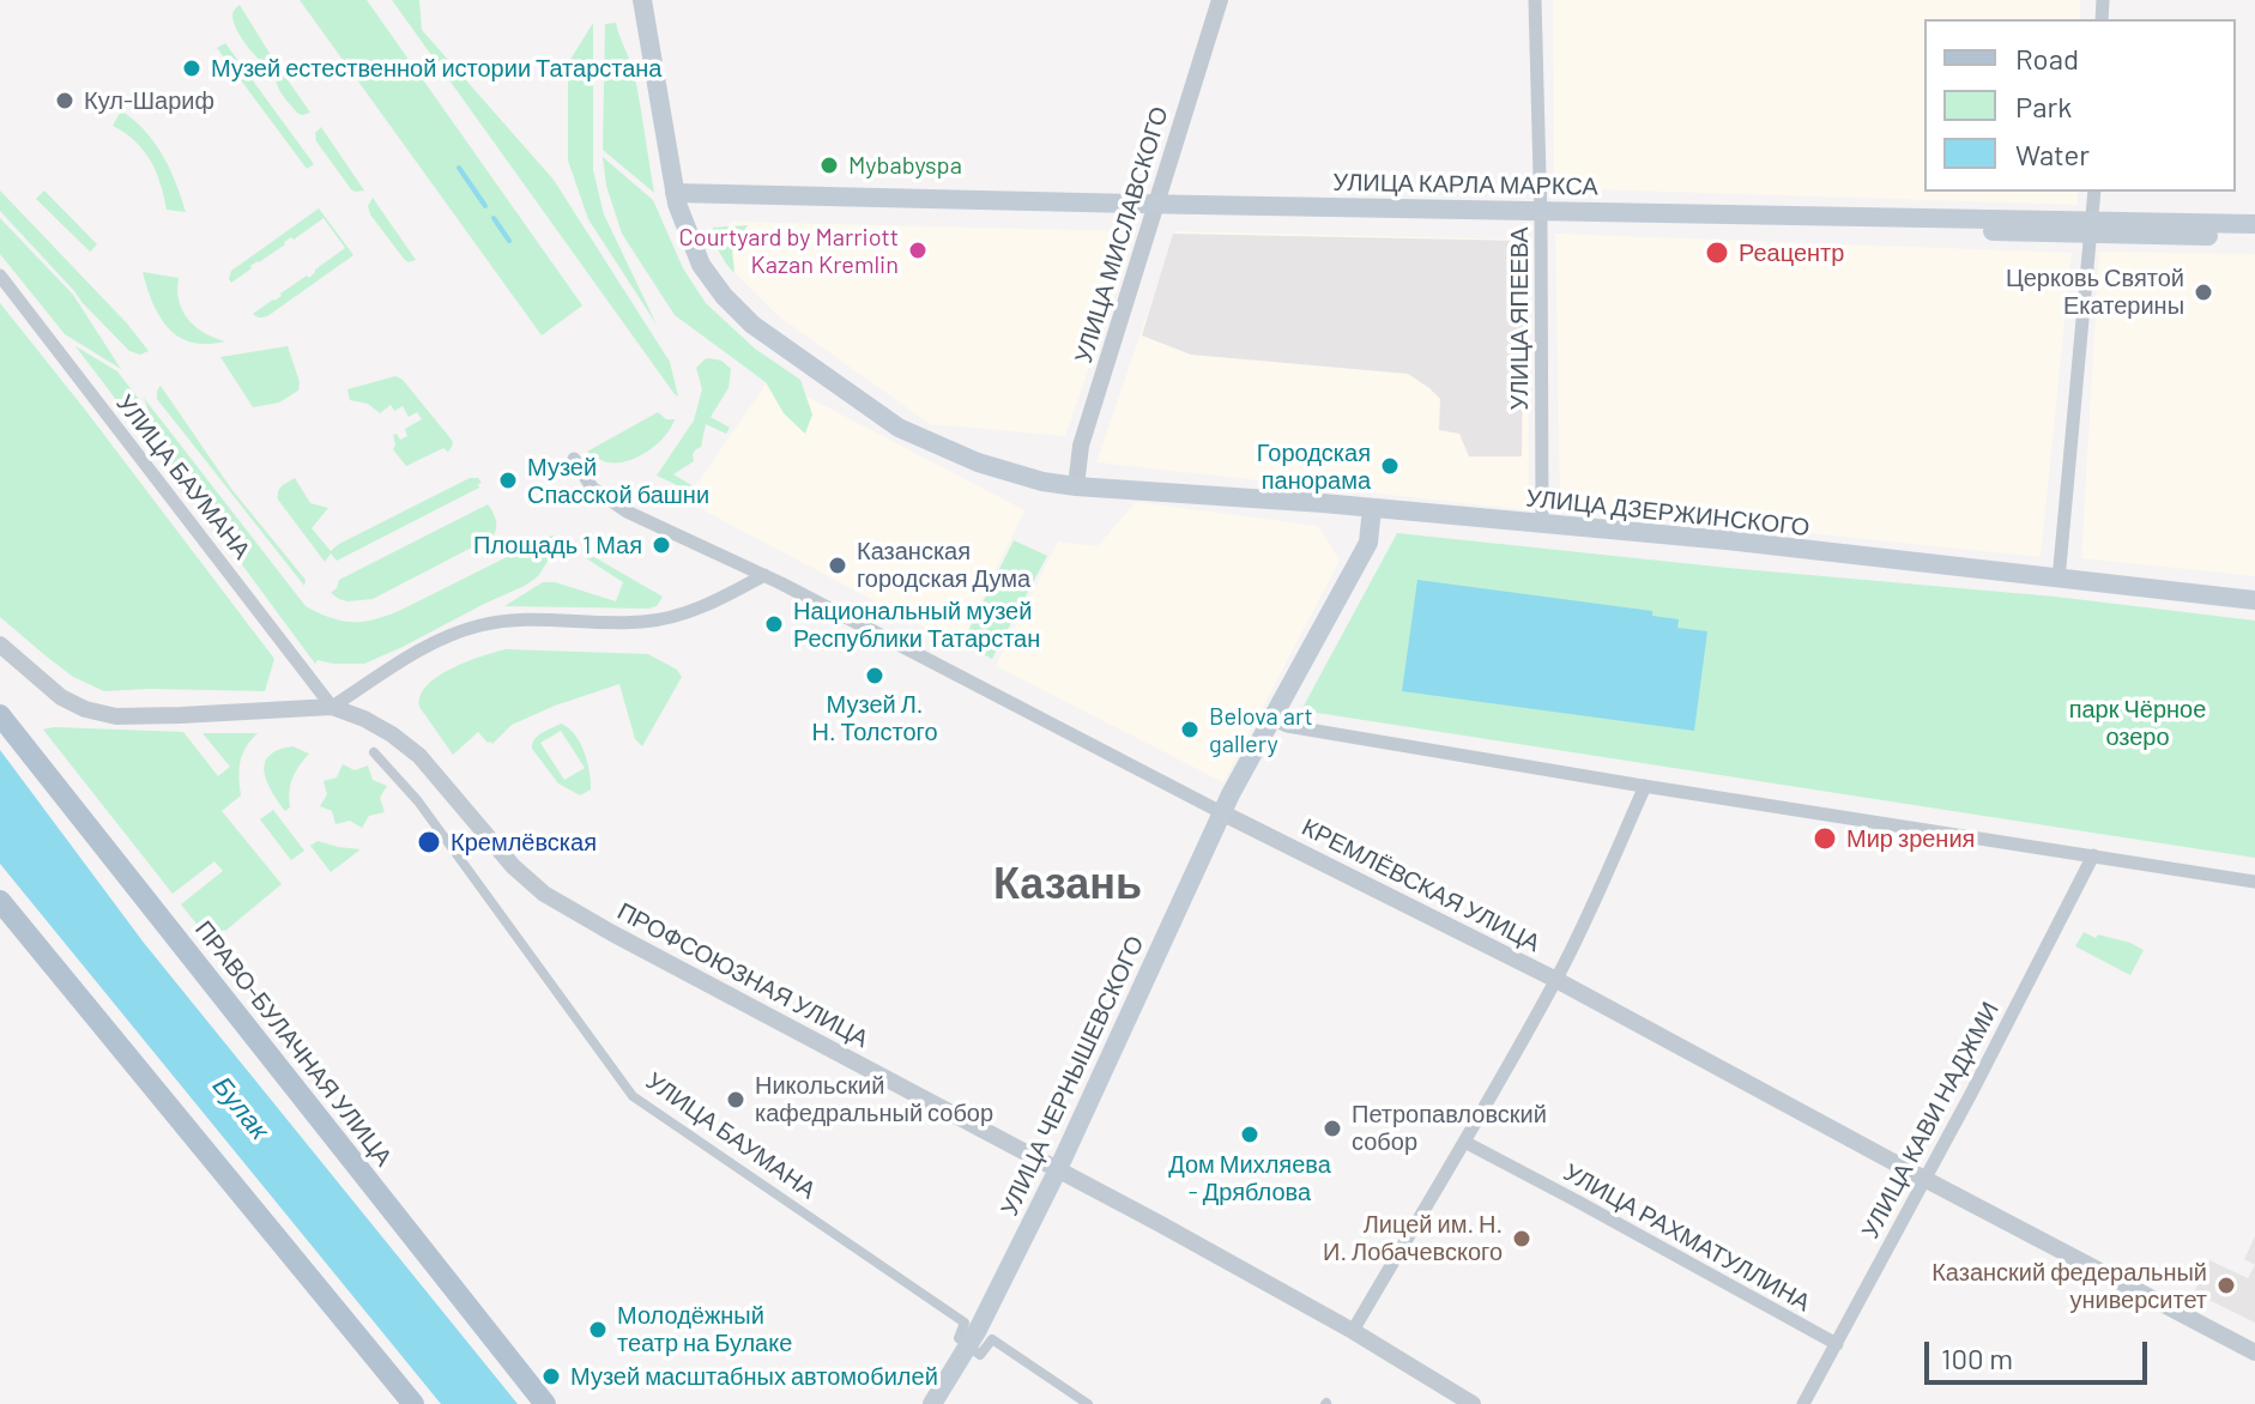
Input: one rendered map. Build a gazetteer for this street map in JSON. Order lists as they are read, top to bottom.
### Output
{
  "streets": {
    "main road": [
      "УЛИЦА КАРЛА МАРКСА",
      "УЛИЦА ДЗЕРЖИНСКОГО",
      "ПРАВО-БУЛАЧНАЯ УЛИЦА",
      "УЛИЦА ЧЕРНЫШЕВСКОГО"
    ],
    "street": [
      "УЛИЦА МИСЛАВСКОГО",
      "УЛИЦА ЯПЕЕВА",
      "УЛИЦА БАУМАНА",
      "КРЕМЛЁВСКАЯ УЛИЦА",
      "ПРОФСОЮЗНАЯ УЛИЦА",
      "УЛИЦА КАВИ НАДЖМИ",
      "УЛИЦА РАХМАТУЛЛИНА"
    ]
  },
  "crossings": [
    ["УЛИЦА КАРЛА МАРКСА", "УЛИЦА МИСЛАВСКОГО"],
    ["УЛИЦА КАРЛА МАРКСА", "УЛИЦА ЯПЕЕВА"],
    ["УЛИЦА КАРЛА МАРКСА", "УЛИЦА ДЗЕРЖИНСКОГО"],
    ["УЛИЦА МИСЛАВСКОГО", "УЛИЦА ДЗЕРЖИНСКОГО"],
    ["УЛИЦА ЯПЕЕВА", "УЛИЦА ДЗЕРЖИНСКОГО"],
    ["УЛИЦА БАУМАНА", "ПРОФСОЮЗНАЯ УЛИЦА"],
    ["УЛИЦА БАУМАНА", "УЛИЦА ЧЕРНЫШЕВСКОГО"],
    ["УЛИЦА ДЗЕРЖИНСКОГО", "УЛИЦА ЧЕРНЫШЕВСКОГО"],
    ["КРЕМЛЁВСКАЯ УЛИЦА", "УЛИЦА ЧЕРНЫШЕВСКОГО"],
    ["КРЕМЛЁВСКАЯ УЛИЦА", "УЛИЦА КАВИ НАДЖМИ"],
    ["ПРОФСОЮЗНАЯ УЛИЦА", "УЛИЦА ЧЕРНЫШЕВСКОГО"],
    ["УЛИЦА КАВИ НАДЖМИ", "УЛИЦА РАХМАТУЛЛИНА"]
  ],
  "districts": ["Казань"],
  "water": ["Булак"],
  "parks": ["парк Чёрное озеро"],
  "places": [
    "Музей естественной истории Татарстана",
    "Кул-Шариф",
    "Mybabyspa",
    "Courtyard by Marriott Kazan Kremlin",
    "Реацентр",
    "Церковь Святой Екатерины",
    "Городская панорама",
    "Музей Спасской башни",
    "Площадь 1 Мая",
    "Казанская городская Дума",
    "Национальный музей Республики Татарстан",
    "Музей Л. Н. Толстого",
    "Belova art gallery",
    "Мир зрения",
    "Кремлёвская",
    "Никольский кафедральный собор",
    "Петропавловский собор",
    "Дом Михляева - Дряблова",
    "Лицей им. Н. И. Лобачевского",
    "Казанский федеральный университет",
    "Молодёжный театр на Булаке",
    "Музей масштабных автомобилей"
  ],
  "legend": ["Road", "Park", "Water"],
  "scale_bar": "100 m"
}
